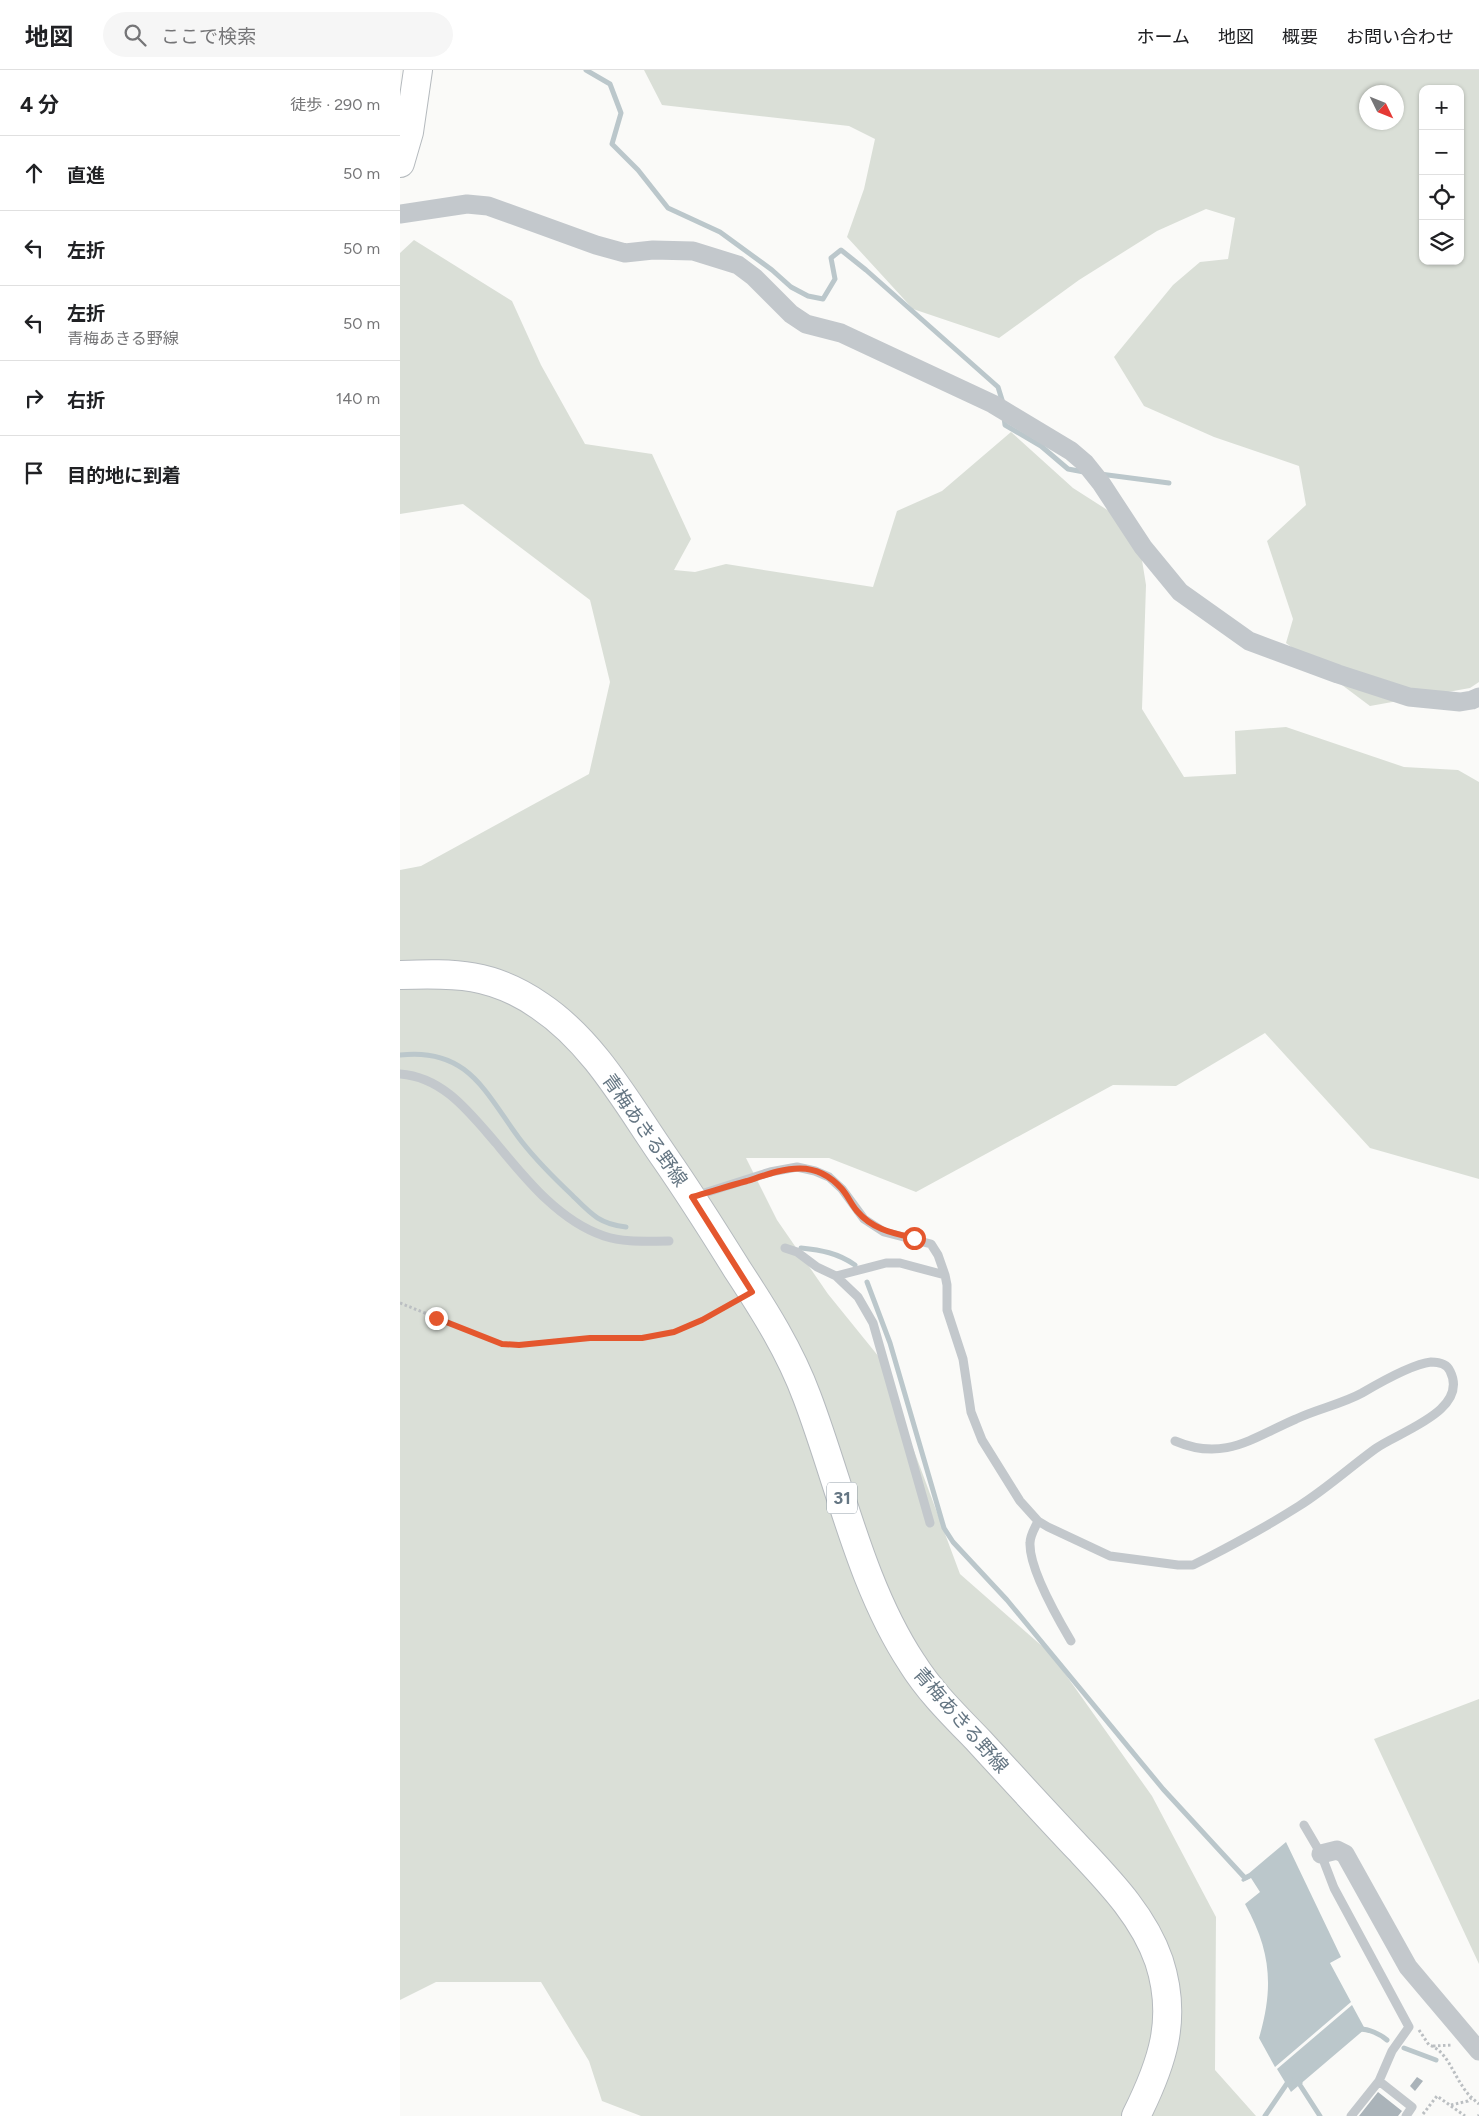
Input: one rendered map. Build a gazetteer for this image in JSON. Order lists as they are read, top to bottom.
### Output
{
  "streets": {
    "main road": ["青梅あきる野線", "31"]
  },
  "north": "bottom right",
  "page": {
    "header": "地図",
    "search": "ここで検索",
    "nav": [
      "ホーム",
      "地図",
      "概要",
      "お問い合わせ"
    ],
    "heading": ["4 分", "徒歩 · 290 m"],
    "map_buttons": ["+", "−"],
    "list": [
      ["直進", "50 m"],
      ["左折", "50 m"],
      ["左折", "青梅あきる野線", "50 m"],
      ["右折", "140 m"],
      "目的地に到着"
    ]
  }
}
